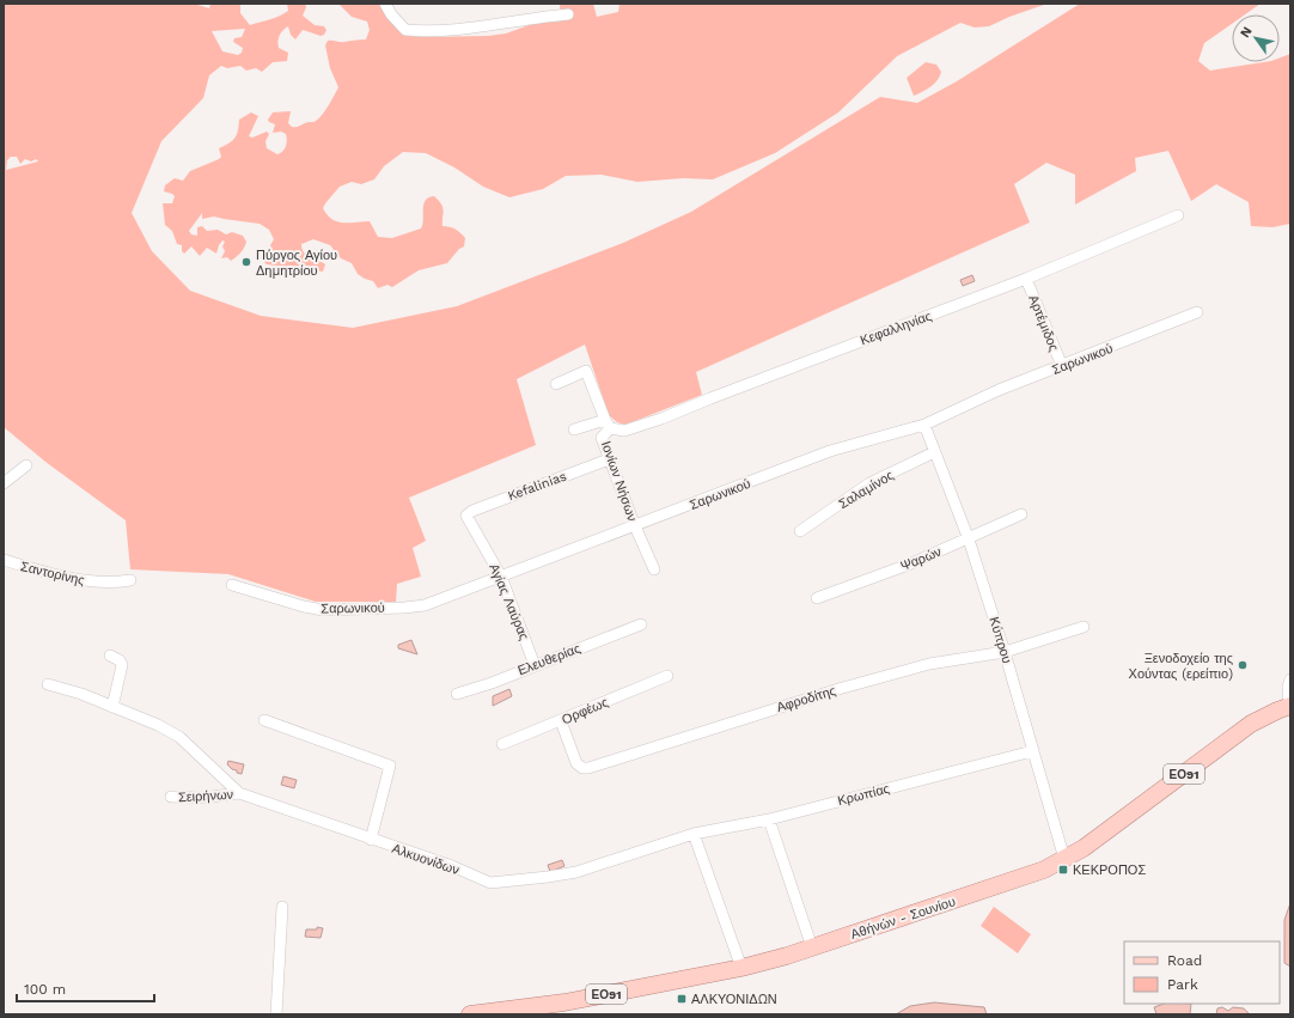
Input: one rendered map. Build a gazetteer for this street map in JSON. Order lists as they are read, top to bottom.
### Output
{
  "streets": {
    "main road": ["ΕΟ91", "Αθήνών - Σουνίου"],
    "street": [
      "Αρτέμιδος",
      "Κεφαλληνίας",
      "Σαρωνικού",
      "Ιονίων Νήσων",
      "Kefalinias",
      "Σαλαμίνος",
      "Ψαρών",
      "Σαντορίνης",
      "Αγίας Λαύρας",
      "Κύπρου",
      "Ελευθερίας",
      "Αφροδίτης",
      "Ορφέως",
      "Κρωπίας",
      "Σειρήνων",
      "Αλκυονίδων"
    ]
  },
  "crossings": [
    ["Αρτέμιδος", "Κεφαλληνίας"],
    ["Αρτέμιδος", "Σαρωνικού"],
    ["Κεφαλληνίας", "Ιονίων Νήσων"],
    ["Σαρωνικού", "Ιονίων Νήσων"],
    ["Σαρωνικού", "Αγίας Λαύρας"],
    ["Σαρωνικού", "Κύπρου"],
    ["Ιονίων Νήσων", "Kefalinias"],
    ["Kefalinias", "Αγίας Λαύρας"],
    ["Σαλαμίνος", "Κύπρου"],
    ["Ψαρών", "Κύπρου"],
    ["Αγίας Λαύρας", "Ελευθερίας"],
    ["Κύπρου", "Αφροδίτης"],
    ["Κύπρου", "Κρωπίας"],
    ["Κύπρου", "Αθήνών - Σουνίου"],
    ["Αφροδίτης", "Ορφέως"],
    ["Κρωπίας", "Αλκυονίδων"],
    ["Σειρήνων", "Αλκυονίδων"]
  ],
  "places": {
    "other": ["Πύργος Αγίου Δημητρίου", "Ξενοδοχείο της Χούντας (ερείπιο)"],
    "transit": ["ΚΕΚΡΟΠΟΣ", "ΑΛΚΥΟΝΙΔΩΝ"]
  },
  "legend": ["Road", "Park"],
  "scale_bar": "100 m",
  "north": "top left"
}
